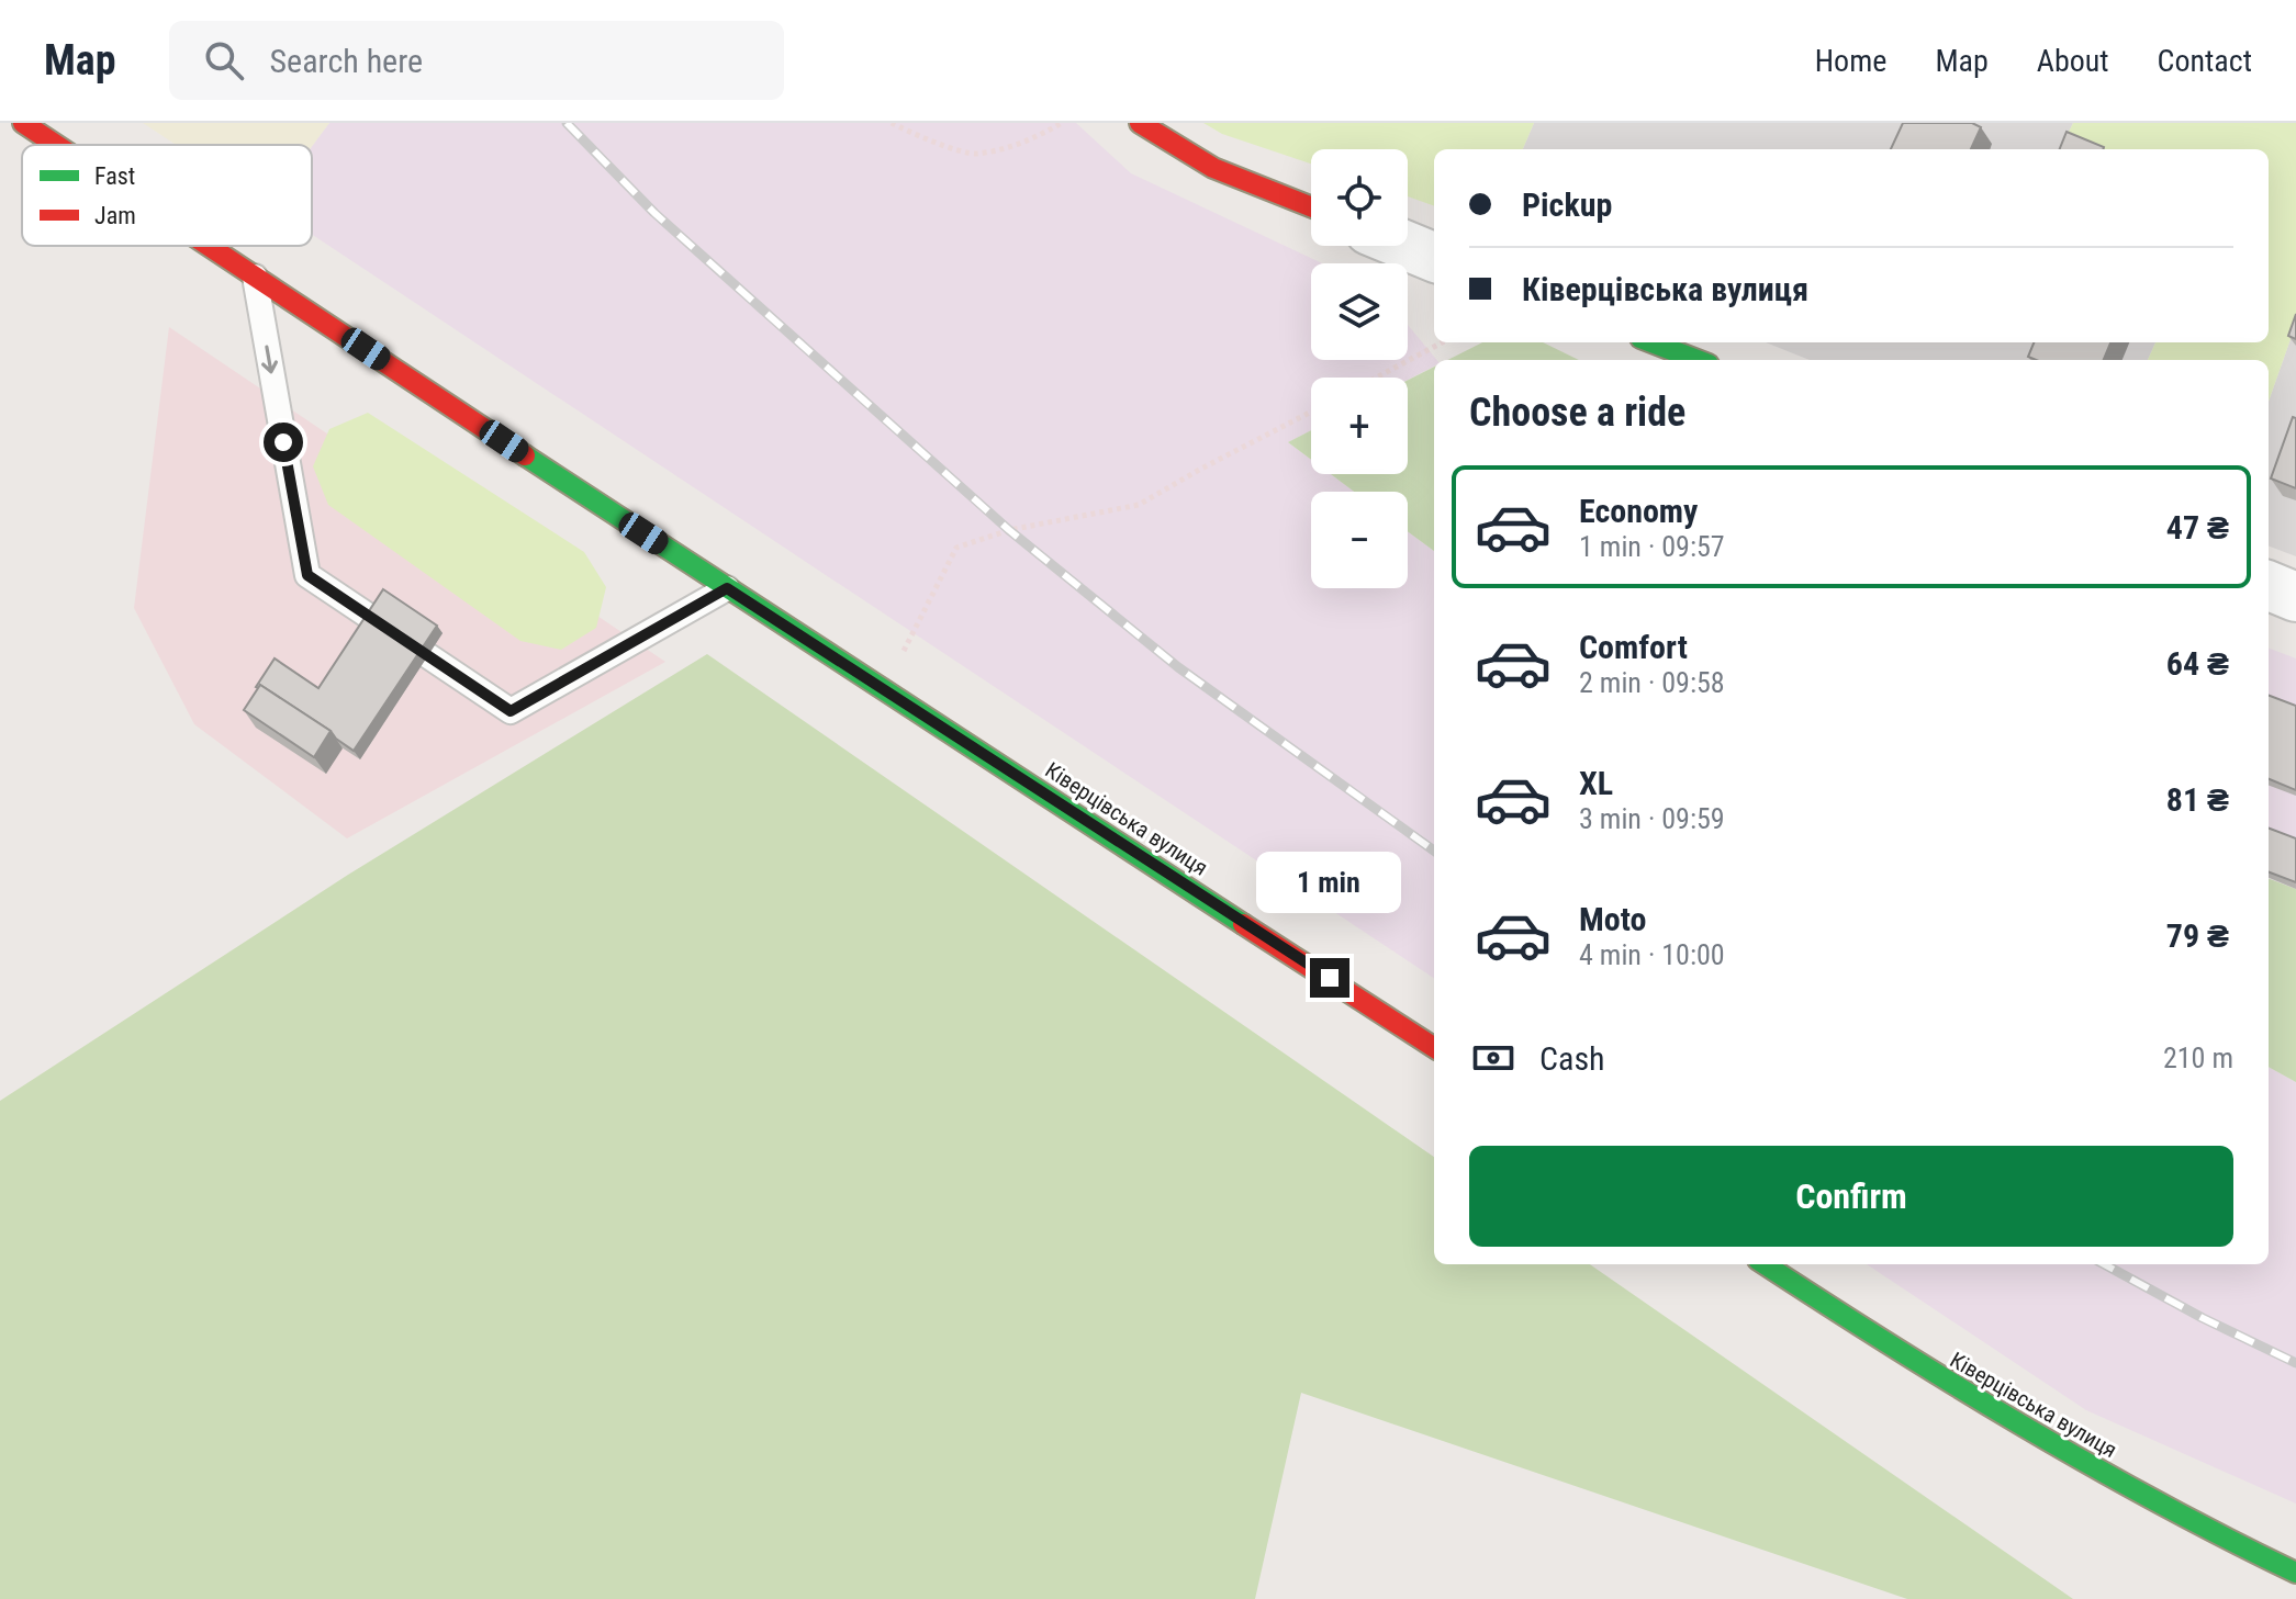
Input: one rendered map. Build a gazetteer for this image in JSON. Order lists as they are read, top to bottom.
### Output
{
  "streets": {
    "main road": ["Ківерцівська вулиця"]
  },
  "legend": ["Fast", "Jam"],
  "page": {
    "header": "Map",
    "search": "Search here",
    "nav": [
      "Home",
      "Map",
      "About",
      "Contact"
    ],
    "map_buttons": ["+", "−"],
    "banner": ["Pickup", "Ківерцівська вулиця"],
    "heading": "Choose a ride",
    "list": [
      {
        "name": "Economy",
        "note": "1 min · 09:57",
        "value": "47 ₴"
      },
      {
        "name": "Comfort",
        "note": "2 min · 09:58",
        "value": "64 ₴"
      },
      {
        "name": "XL",
        "note": "3 min · 09:59",
        "value": "81 ₴"
      },
      {
        "name": "Moto",
        "note": "4 min · 10:00",
        "value": "79 ₴"
      }
    ],
    "bubble": "1 min",
    "pay": ["Cash", "210 m"],
    "buttons": "Confirm"
  }
}
